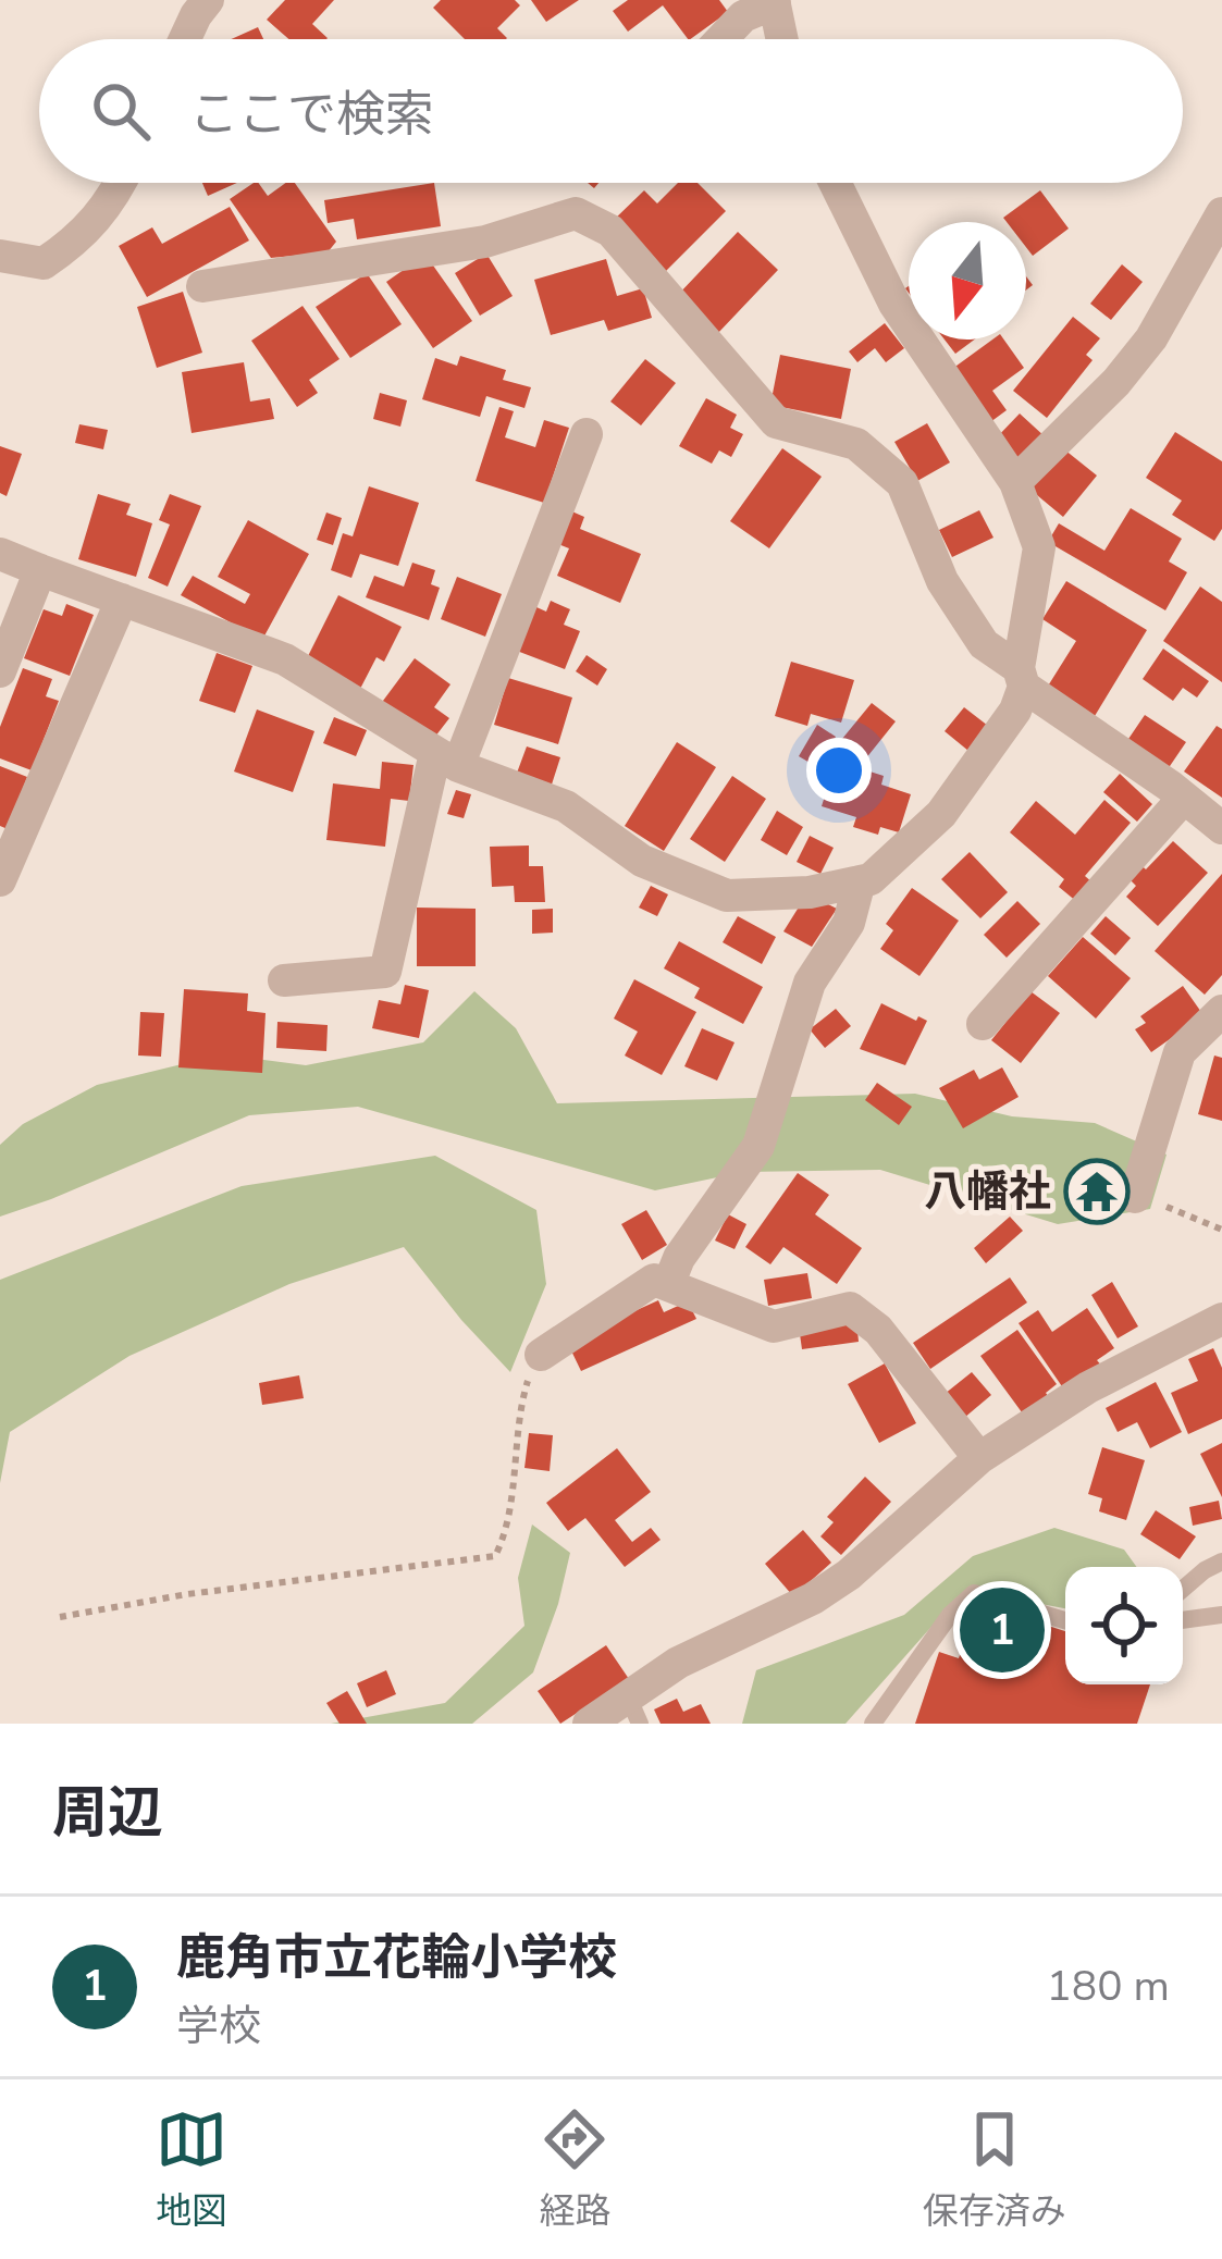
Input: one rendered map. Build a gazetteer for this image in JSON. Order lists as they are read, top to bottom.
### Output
{
  "places": {
    "temple": ["八幡社"]
  },
  "north": "bottom",
  "page": {
    "search": "ここで検索",
    "pins": "1",
    "heading": "周辺",
    "list": [
      {
        "mark": "1",
        "name": "鹿角市立花輪小学校",
        "note": "学校",
        "value": "180 m"
      }
    ],
    "nav": ["地図", "経路", "保存済み"]
  }
}
